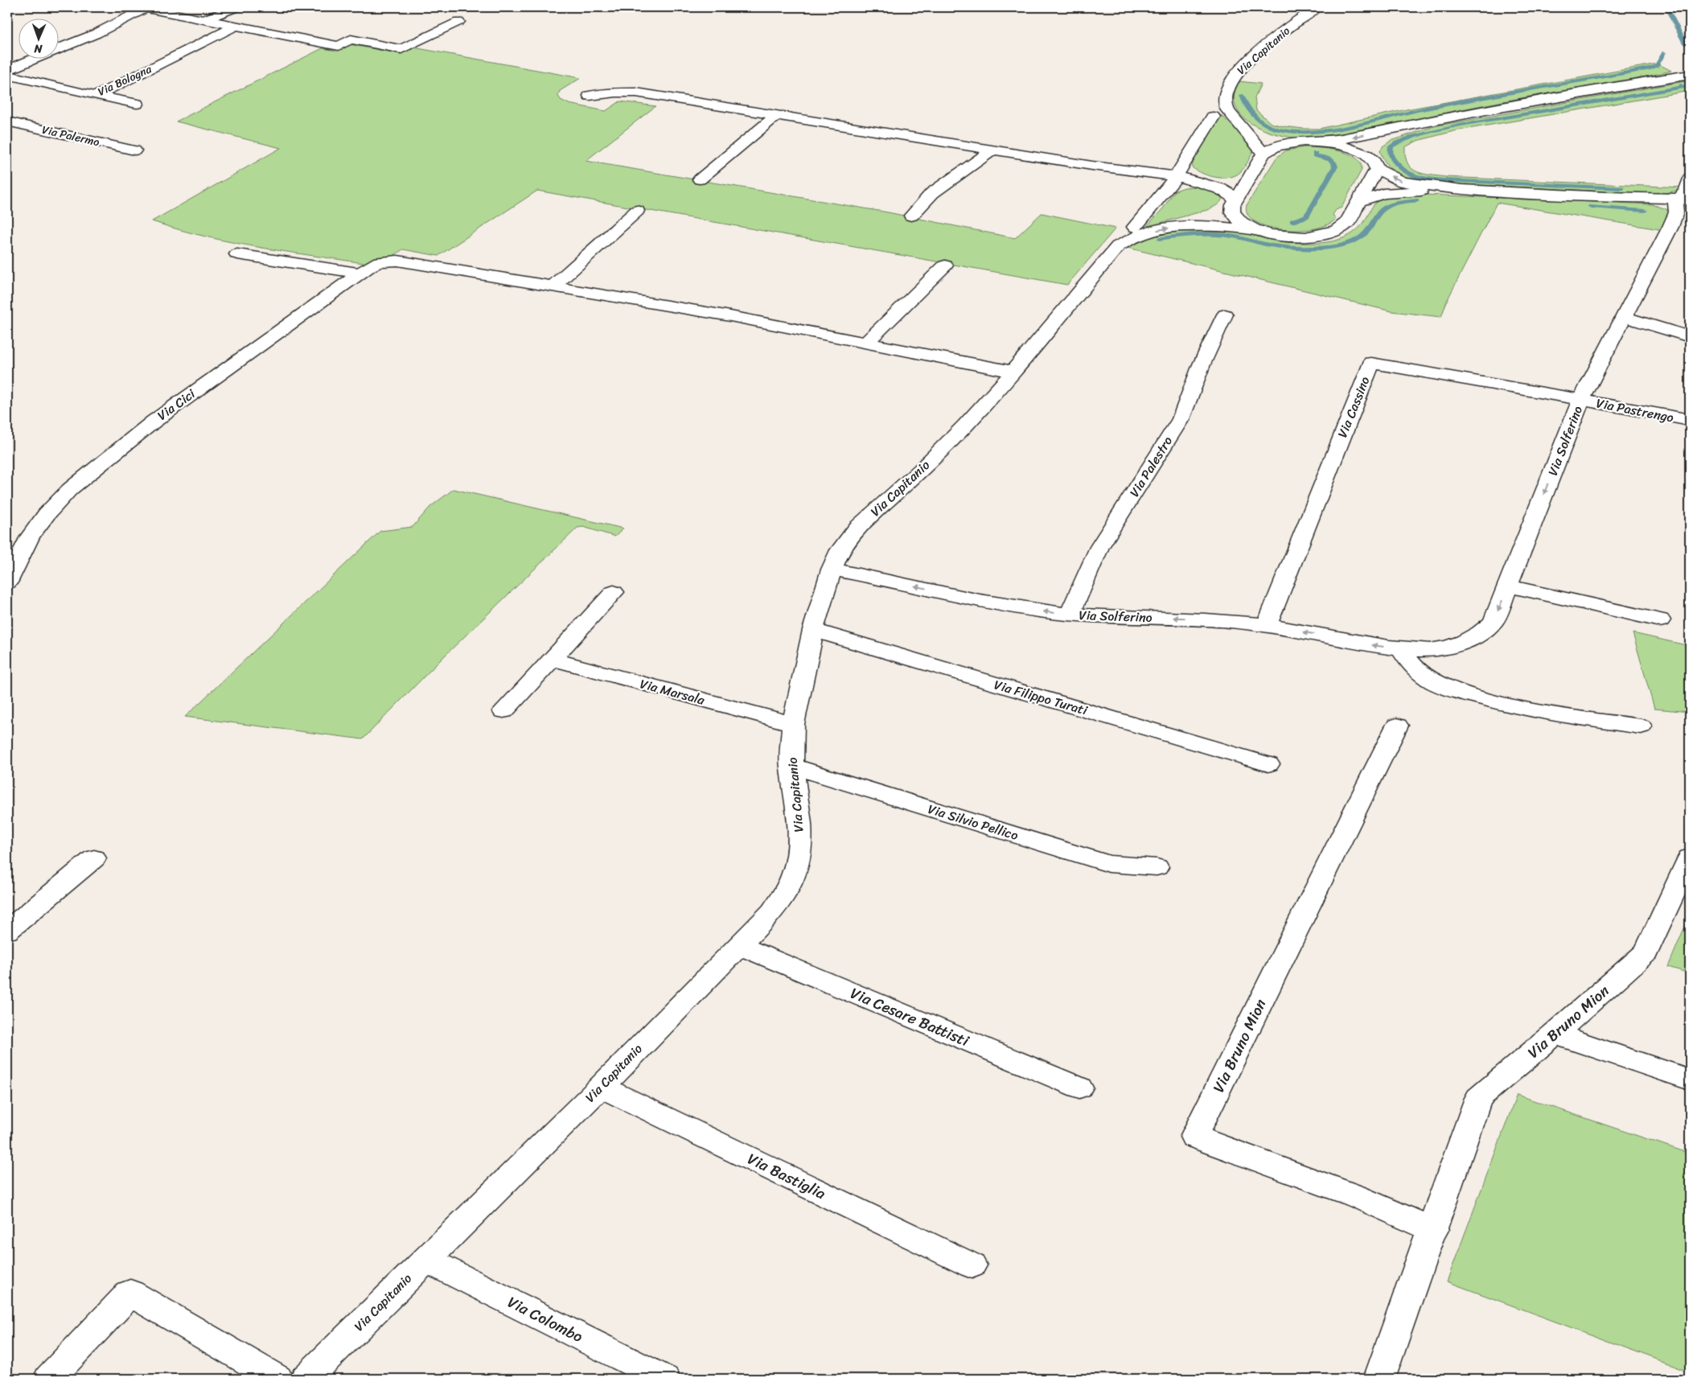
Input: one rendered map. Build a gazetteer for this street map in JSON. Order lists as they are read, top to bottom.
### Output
{
  "streets": {
    "street": [
      "Via Capitanio",
      "Via Bologna",
      "Via Palermo",
      "Via Cici",
      "Via Cassino",
      "Via Pastrengo",
      "Via Solferino",
      "Via Palestro",
      "Via Marsala",
      "Via Filippo Turati",
      "Via Silvio Pellico",
      "Via Cesare Battisti",
      "Via Bruno Mion",
      "Via Bastiglia",
      "Via Colombo"
    ]
  },
  "crossings": [
    ["Via Capitanio", "Via Solferino"],
    ["Via Capitanio", "Via Marsala"],
    ["Via Capitanio", "Via Filippo Turati"],
    ["Via Capitanio", "Via Silvio Pellico"],
    ["Via Capitanio", "Via Cesare Battisti"],
    ["Via Capitanio", "Via Bastiglia"],
    ["Via Capitanio", "Via Colombo"],
    ["Via Cassino", "Via Pastrengo"],
    ["Via Cassino", "Via Solferino"],
    ["Via Pastrengo", "Via Solferino"],
    ["Via Solferino", "Via Palestro"]
  ],
  "one_way": ["Via Solferino"],
  "north": "bottom"
}
